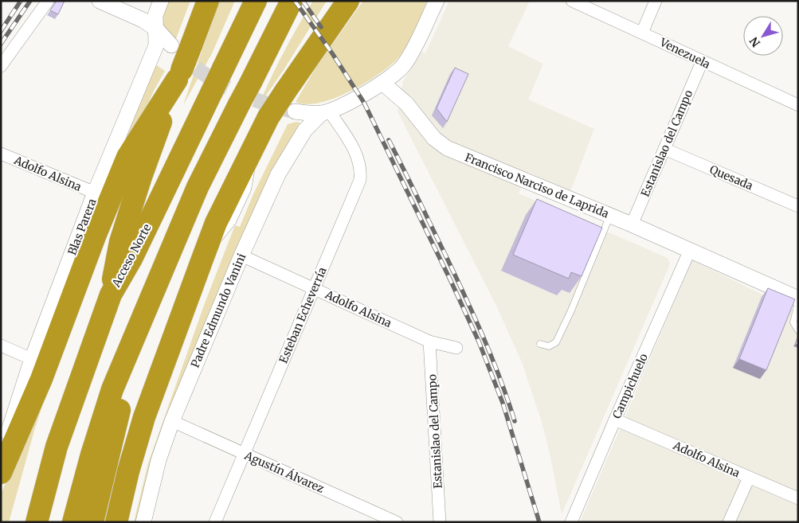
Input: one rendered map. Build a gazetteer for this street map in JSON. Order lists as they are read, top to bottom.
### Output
{
  "streets": {
    "highway": ["Acceso Norte"],
    "street": [
      "Venezuela",
      "Estanislao del Campo",
      "Adolfo Alsina",
      "Quesada",
      "Francisco Narciso de Laprida",
      "Blas Parera",
      "Padre Edmundo Vanini",
      "Esteban Echeverría",
      "Campichuelo",
      "Agustín Álvarez"
    ]
  },
  "crossings": [
    ["Venezuela", "Estanislao del Campo"],
    ["Estanislao del Campo", "Adolfo Alsina"],
    ["Estanislao del Campo", "Quesada"],
    ["Estanislao del Campo", "Francisco Narciso de Laprida"],
    ["Adolfo Alsina", "Blas Parera"],
    ["Adolfo Alsina", "Padre Edmundo Vanini"],
    ["Adolfo Alsina", "Esteban Echeverría"],
    ["Adolfo Alsina", "Campichuelo"],
    ["Francisco Narciso de Laprida", "Campichuelo"],
    ["Padre Edmundo Vanini", "Esteban Echeverría"],
    ["Padre Edmundo Vanini", "Agustín Álvarez"],
    ["Esteban Echeverría", "Agustín Álvarez"]
  ],
  "north": "bottom left"
}
